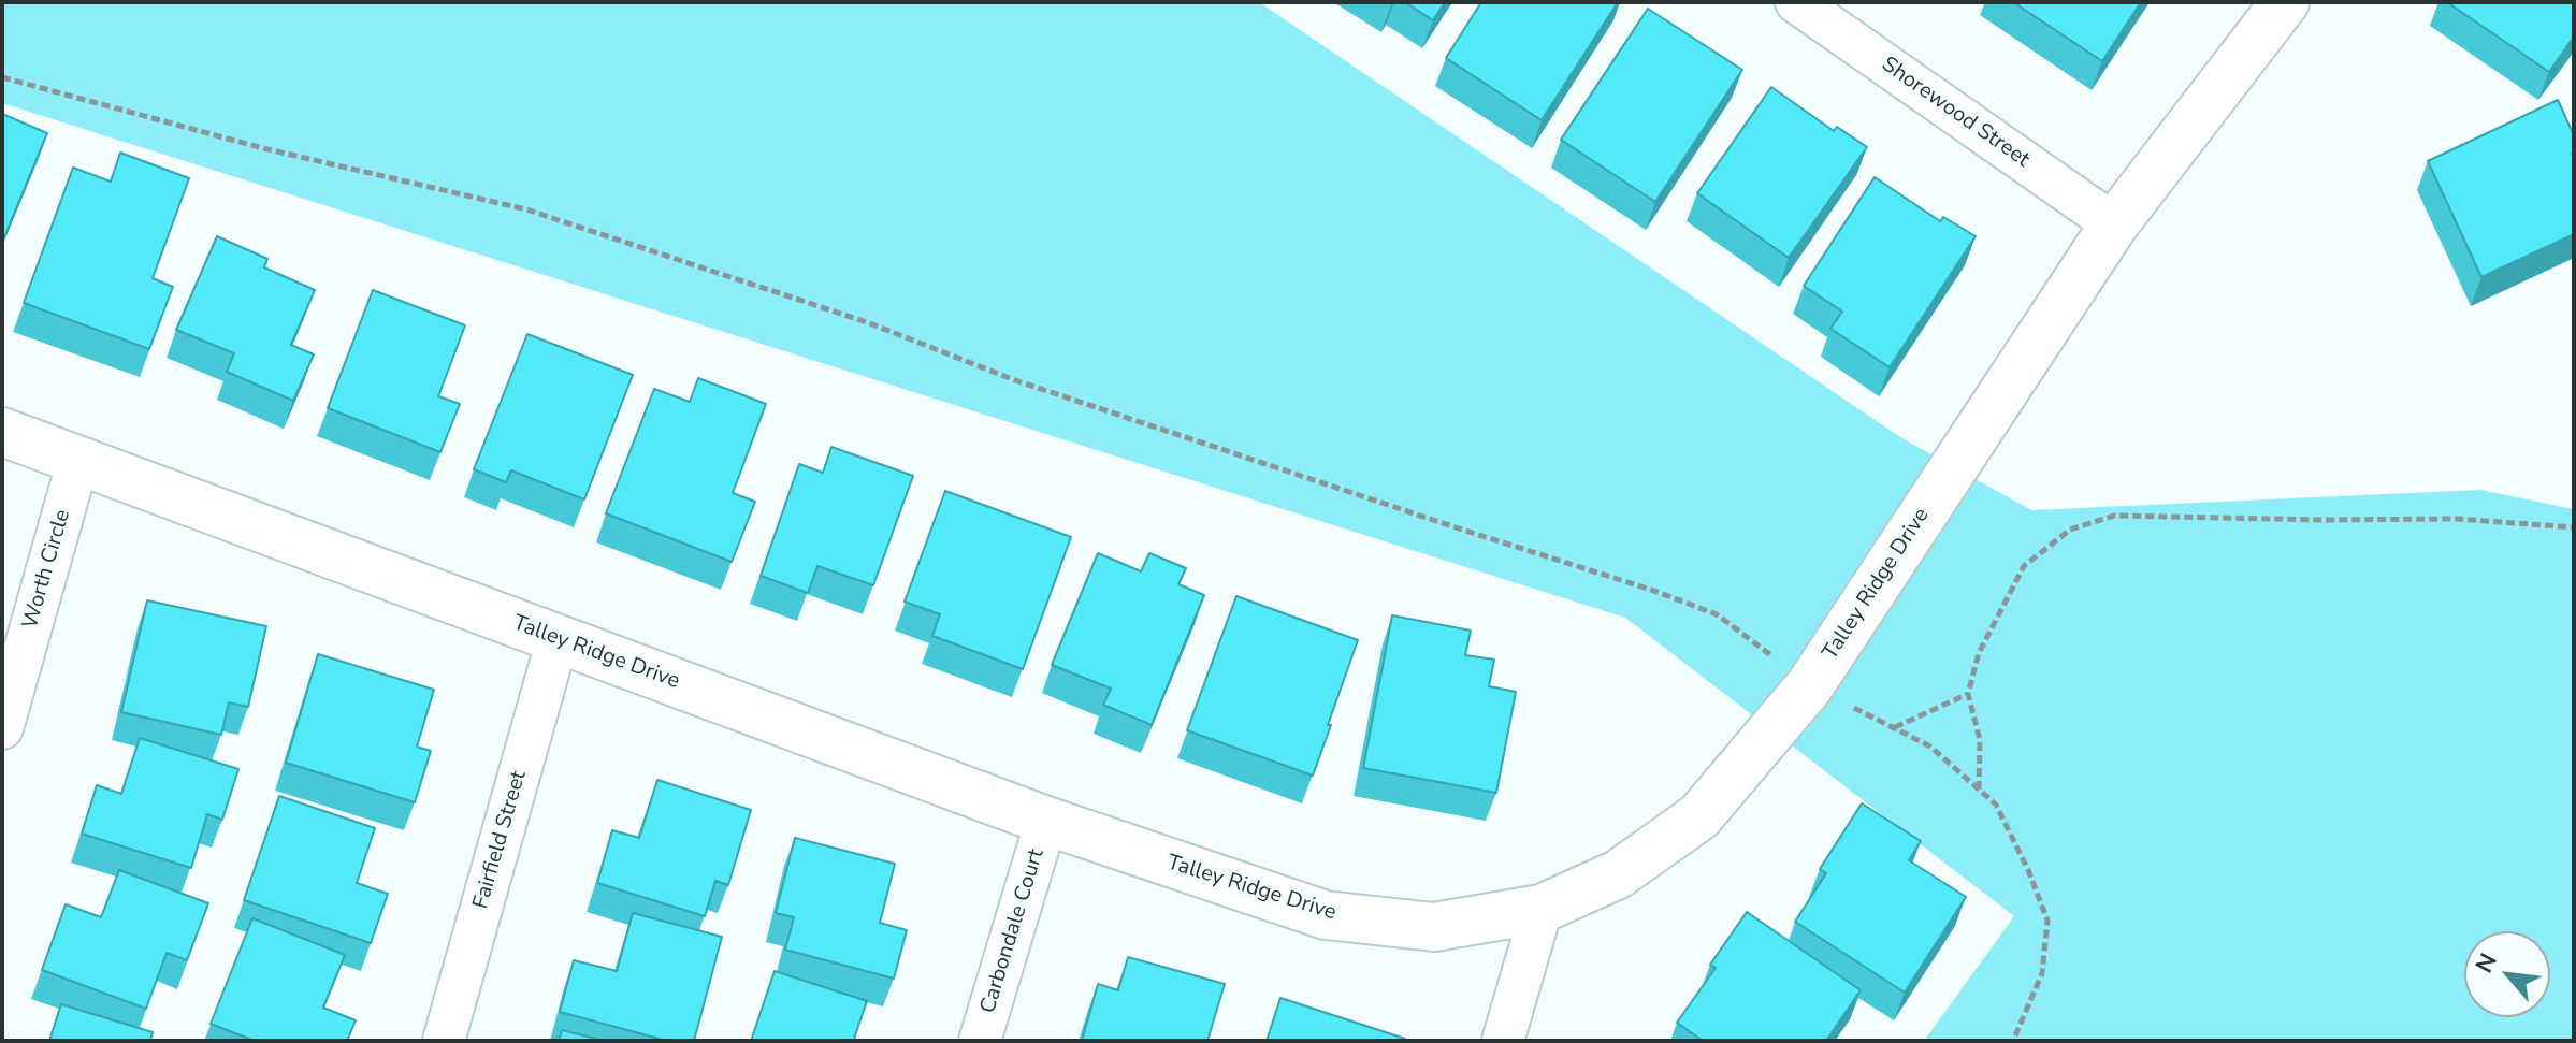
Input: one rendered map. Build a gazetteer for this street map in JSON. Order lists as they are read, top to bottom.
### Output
{
  "streets": {
    "street": [
      "Shorewood Street",
      "Worth Circle",
      "Talley Ridge Drive",
      "Fairfield Street",
      "Carbondale Court"
    ]
  },
  "crossings": [
    ["Shorewood Street", "Talley Ridge Drive"],
    ["Worth Circle", "Talley Ridge Drive"],
    ["Talley Ridge Drive", "Fairfield Street"],
    ["Talley Ridge Drive", "Carbondale Court"]
  ],
  "north": "top left"
}
